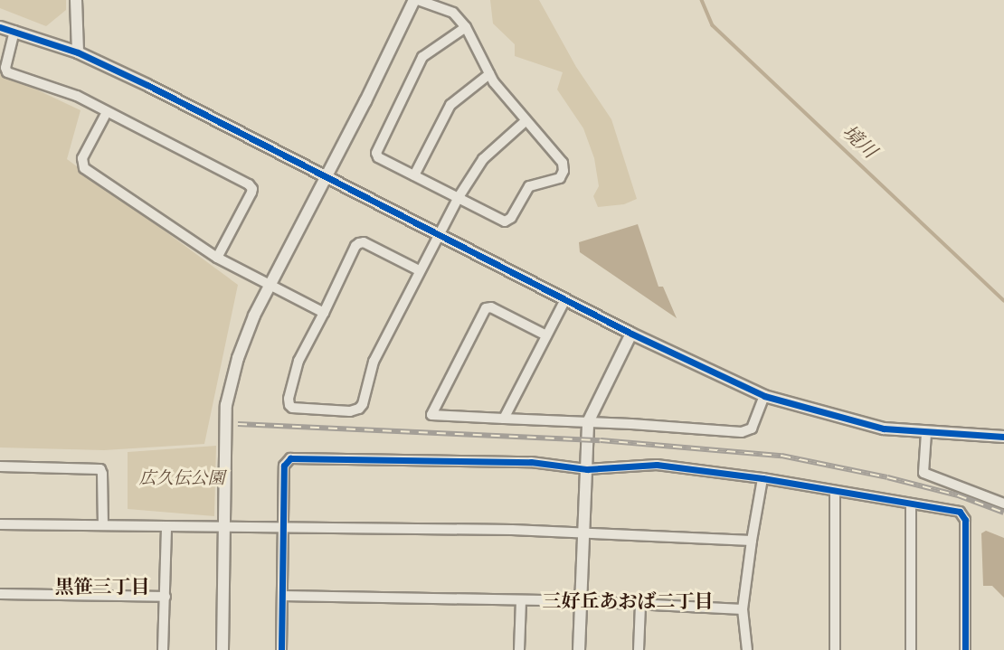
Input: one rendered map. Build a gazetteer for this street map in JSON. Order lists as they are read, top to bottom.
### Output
{
  "districts": ["黒笹三丁目", "三好丘あおば二丁目"],
  "water": ["境川"],
  "parks": ["広久伝公園"]
}
